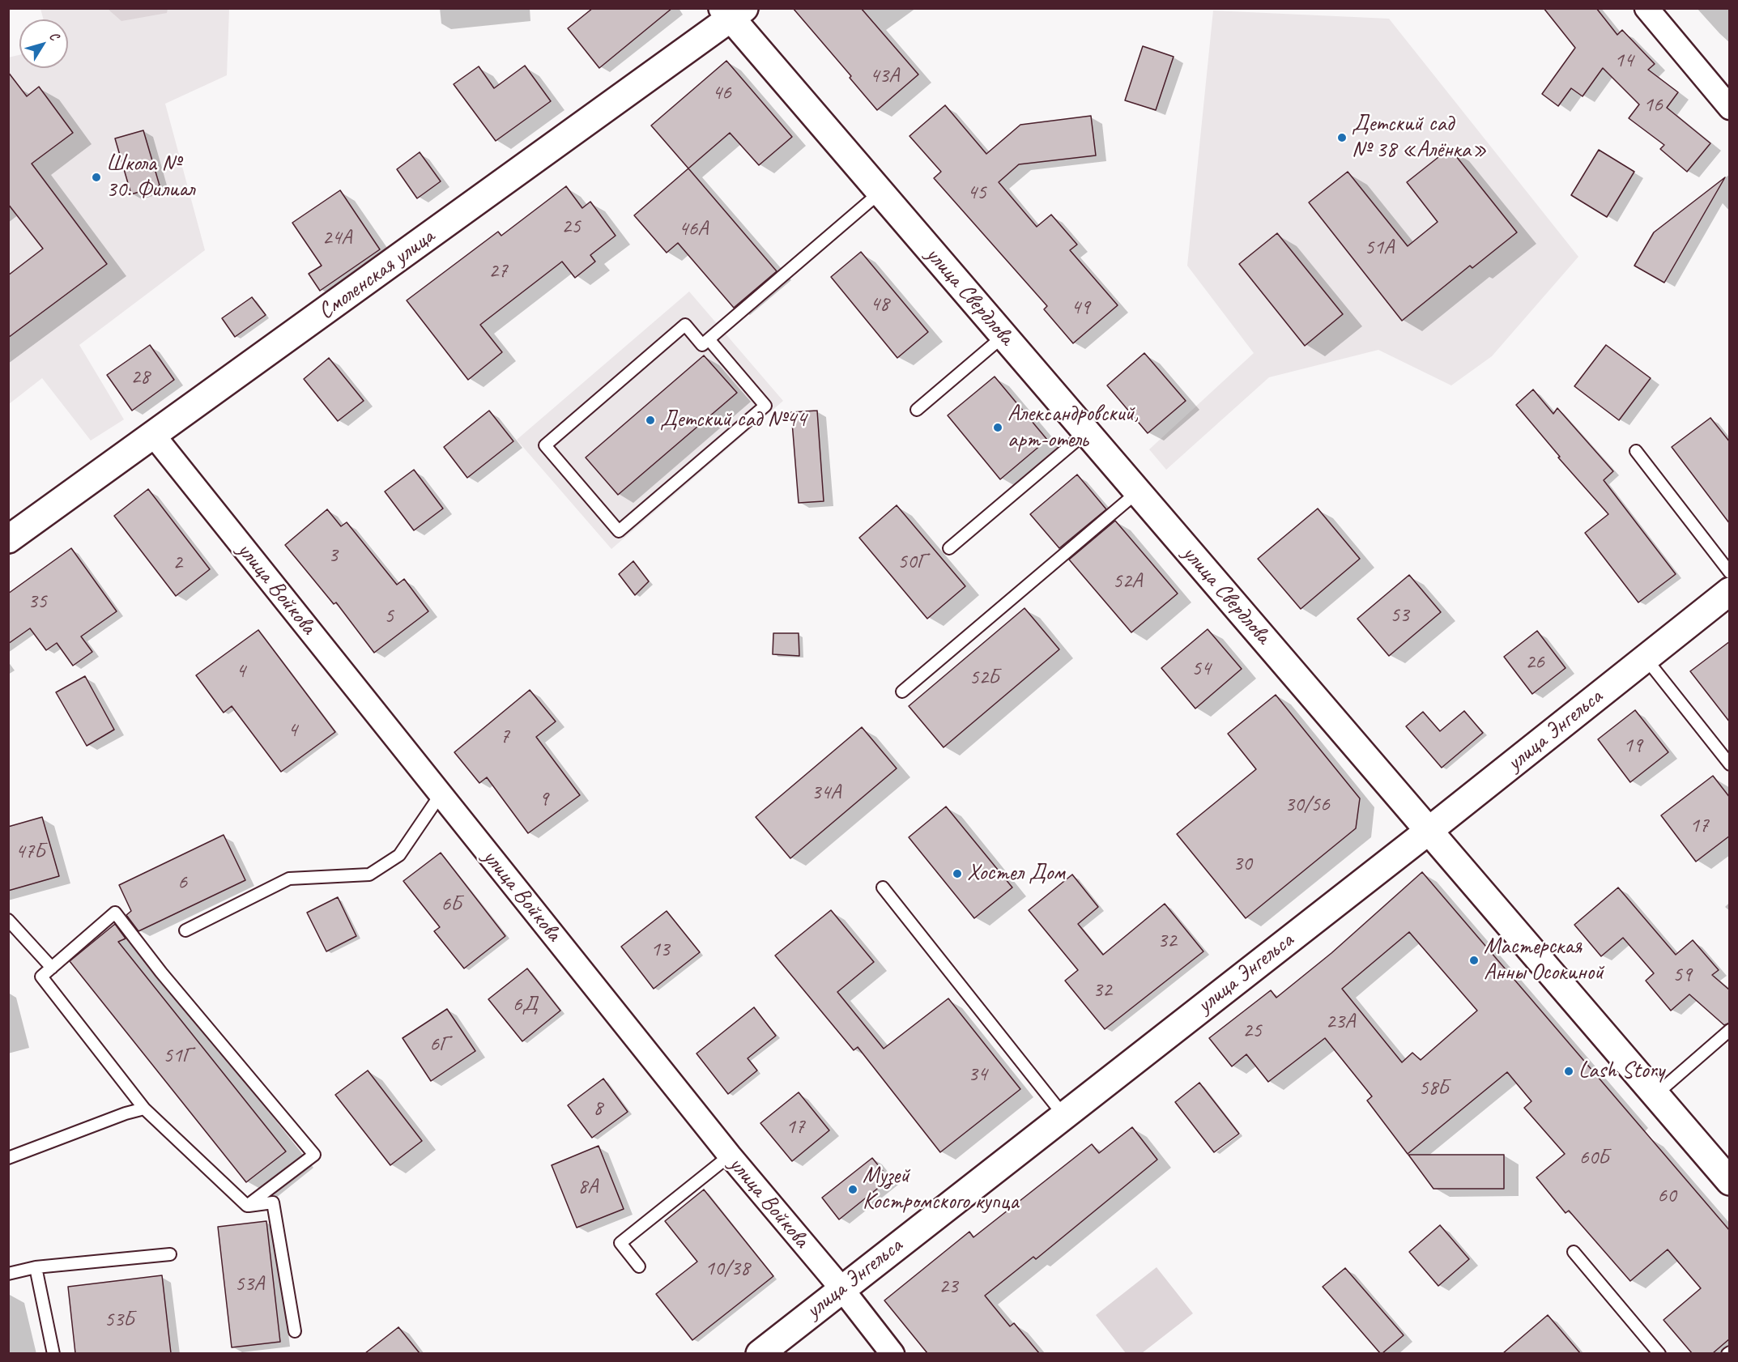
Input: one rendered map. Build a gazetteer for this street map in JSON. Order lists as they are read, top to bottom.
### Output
{
  "streets": {
    "street": [
      "Смоленская улица",
      "улица Свердлова",
      "улица Войкова",
      "улица Энгельса"
    ]
  },
  "crossings": [
    ["Смоленская улица", "улица Свердлова"],
    ["Смоленская улица", "улица Войкова"],
    ["улица Свердлова", "улица Энгельса"],
    ["улица Войкова", "улица Энгельса"]
  ],
  "places": [
    "Детский сад № 38 «Алёнка»",
    "Школа № 30. Филиал",
    "Детский сад №44",
    "Александровский, арт-отель",
    "Хостел Дом",
    "Мастерская Анны Осокиной",
    "Lash Story",
    "Музей Костромского купца"
  ],
  "house_numbers": [
    "14",
    "43А",
    "46",
    "16",
    "45",
    "25",
    "46А",
    "24А",
    "51А",
    "27",
    "48",
    "49",
    "28",
    "3",
    "50Г",
    "2",
    "52А",
    "35",
    "53",
    "5",
    "26",
    "54",
    "4",
    "52Б",
    "4",
    "7",
    "19",
    "34А",
    "9",
    "30/56",
    "17",
    "47Б",
    "30",
    "6",
    "6Б",
    "32",
    "13",
    "59",
    "32",
    "6Д",
    "23А",
    "25",
    "6Г",
    "51Г",
    "34",
    "58Б",
    "8",
    "17",
    "60Б",
    "8А",
    "60",
    "10/38",
    "53А",
    "23",
    "53Б"
  ],
  "north": "top right"
}
